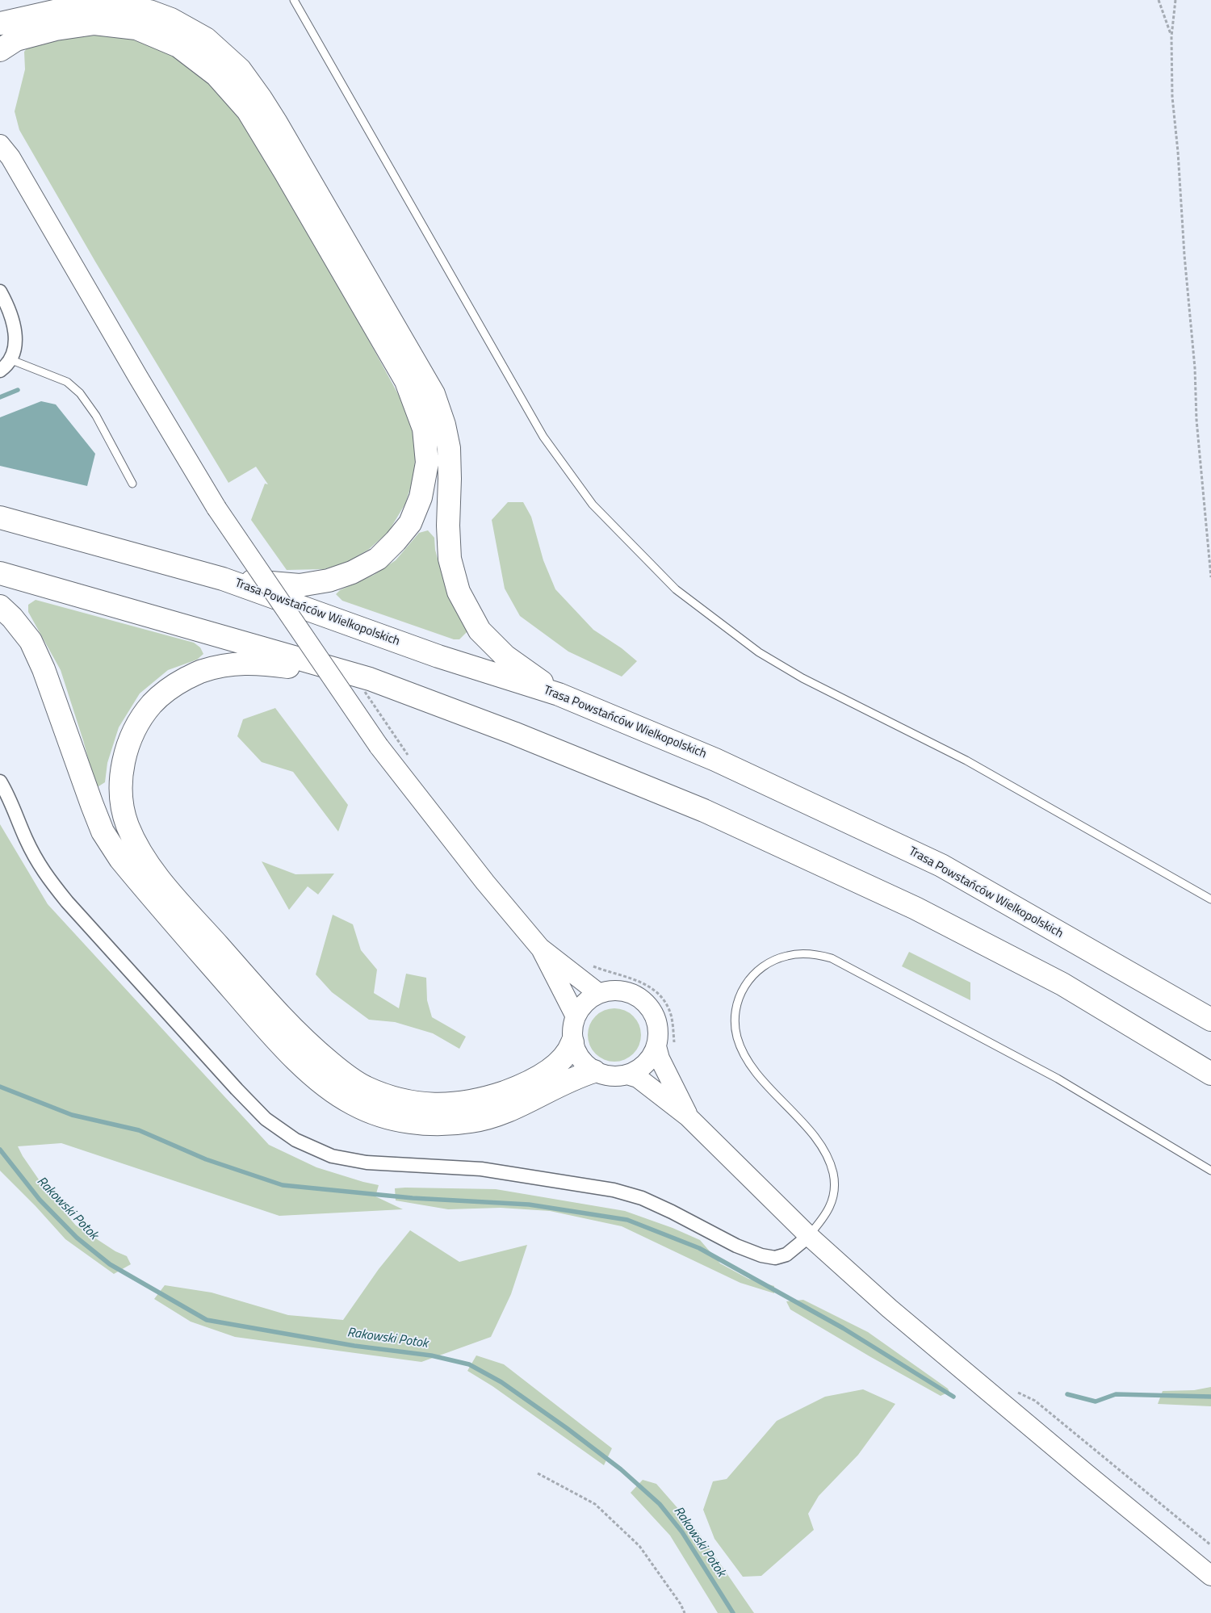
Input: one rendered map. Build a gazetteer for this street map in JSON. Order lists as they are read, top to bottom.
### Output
{
  "streets": {
    "highway": ["Trasa Powstańców Wielkopolskich"]
  },
  "water": ["Rakowski Potok"]
}
